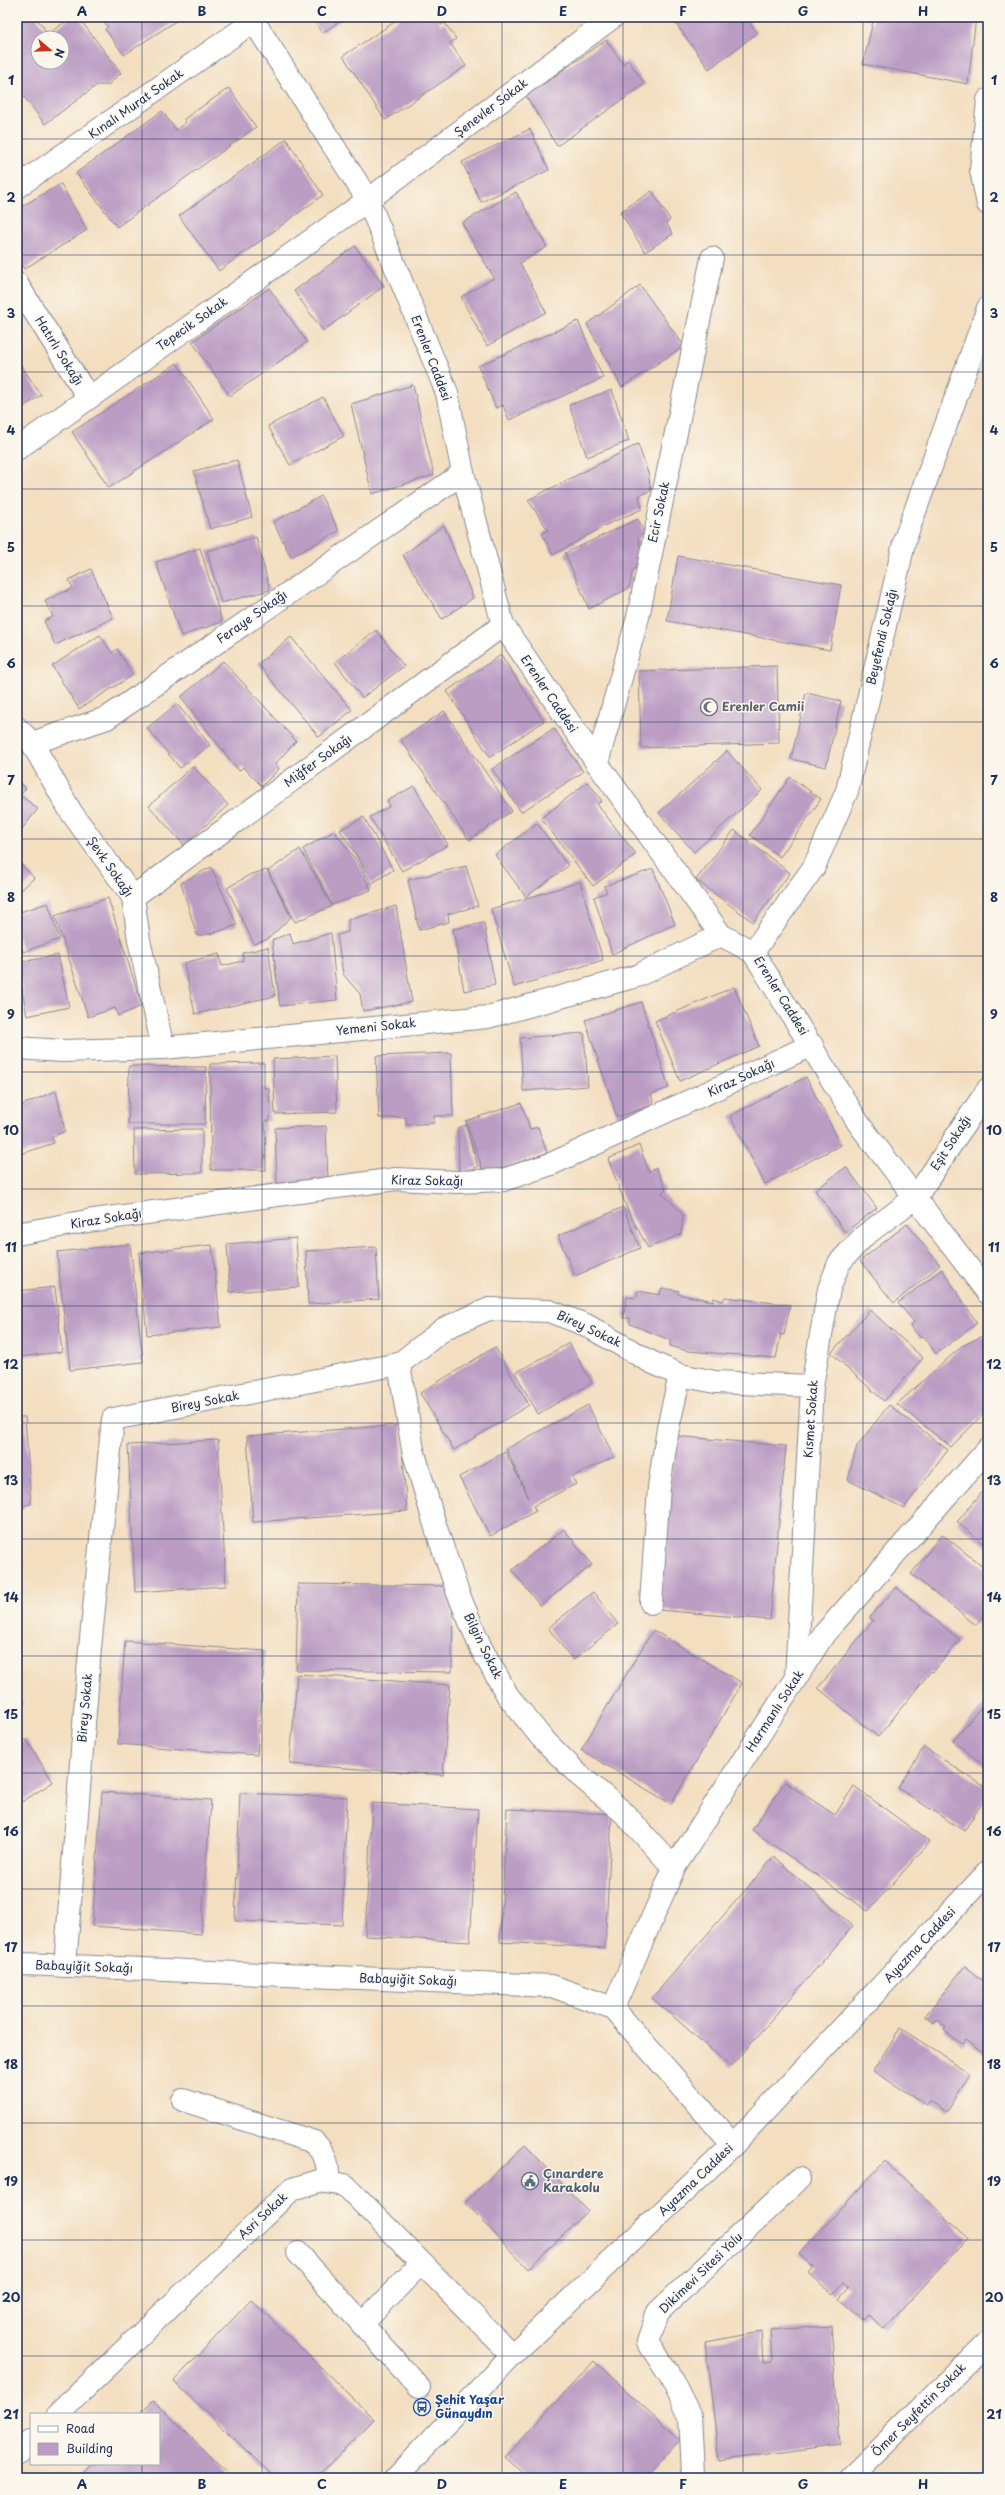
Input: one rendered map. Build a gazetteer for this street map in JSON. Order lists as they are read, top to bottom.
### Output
{
  "streets": {
    "street": [
      "Kınalı Murat Sokak",
      "Şenevler Sokak",
      "Tepecik Sokak",
      "Hatırlı Sokağı",
      "Erenler Caddesi",
      "Ecir Sokak",
      "Feraye Sokağı",
      "Beyefendi Sokağı",
      "Miğfer Sokağı",
      "Şevk Sokağı",
      "Yemeni Sokak",
      "Kiraz Sokağı",
      "Eşit Sokağı",
      "Birey Sokak",
      "Kısmet Sokak",
      "Bilgin Sokak",
      "Harmanlı Sokak",
      "Ayazma Caddesi",
      "Babayiğit Sokağı",
      "Asri Sokak",
      "Dikimevi Sitesi Yolu",
      "Ömer Seyfettin Sokak"
    ]
  },
  "crossings": [
    ["Kınalı Murat Sokak", "Erenler Caddesi"],
    ["Şenevler Sokak", "Tepecik Sokak"],
    ["Şenevler Sokak", "Erenler Caddesi"],
    ["Tepecik Sokak", "Hatırlı Sokağı"],
    ["Tepecik Sokak", "Erenler Caddesi"],
    ["Erenler Caddesi", "Ecir Sokak"],
    ["Erenler Caddesi", "Feraye Sokağı"],
    ["Erenler Caddesi", "Beyefendi Sokağı"],
    ["Erenler Caddesi", "Miğfer Sokağı"],
    ["Erenler Caddesi", "Yemeni Sokak"],
    ["Erenler Caddesi", "Kiraz Sokağı"],
    ["Erenler Caddesi", "Eşit Sokağı"],
    ["Erenler Caddesi", "Kısmet Sokak"],
    ["Feraye Sokağı", "Şevk Sokağı"],
    ["Miğfer Sokağı", "Şevk Sokağı"],
    ["Şevk Sokağı", "Yemeni Sokak"],
    ["Eşit Sokağı", "Kısmet Sokak"],
    ["Birey Sokak", "Kısmet Sokak"],
    ["Birey Sokak", "Bilgin Sokak"],
    ["Birey Sokak", "Babayiğit Sokağı"],
    ["Kısmet Sokak", "Harmanlı Sokak"],
    ["Bilgin Sokak", "Harmanlı Sokak"],
    ["Harmanlı Sokak", "Babayiğit Sokağı"],
    ["Ayazma Caddesi", "Babayiğit Sokağı"],
    ["Ayazma Caddesi", "Asri Sokak"]
  ],
  "places": {
    "mosque": ["Erenler Camii"],
    "public building": ["Çınardere Karakolu"],
    "bus stop": ["Şehit Yaşar Günaydın"]
  },
  "legend": ["Road", "Building"],
  "north": "right",
  "grid": {
    "columns": [
      "A",
      "B",
      "C",
      "D",
      "E",
      "F",
      "G",
      "H"
    ],
    "rows": [
      "1",
      "2",
      "3",
      "4",
      "5",
      "6",
      "7",
      "8",
      "9",
      "10",
      "11",
      "12",
      "13",
      "14",
      "15",
      "16",
      "17",
      "18",
      "19",
      "20",
      "21"
    ]
  }
}
